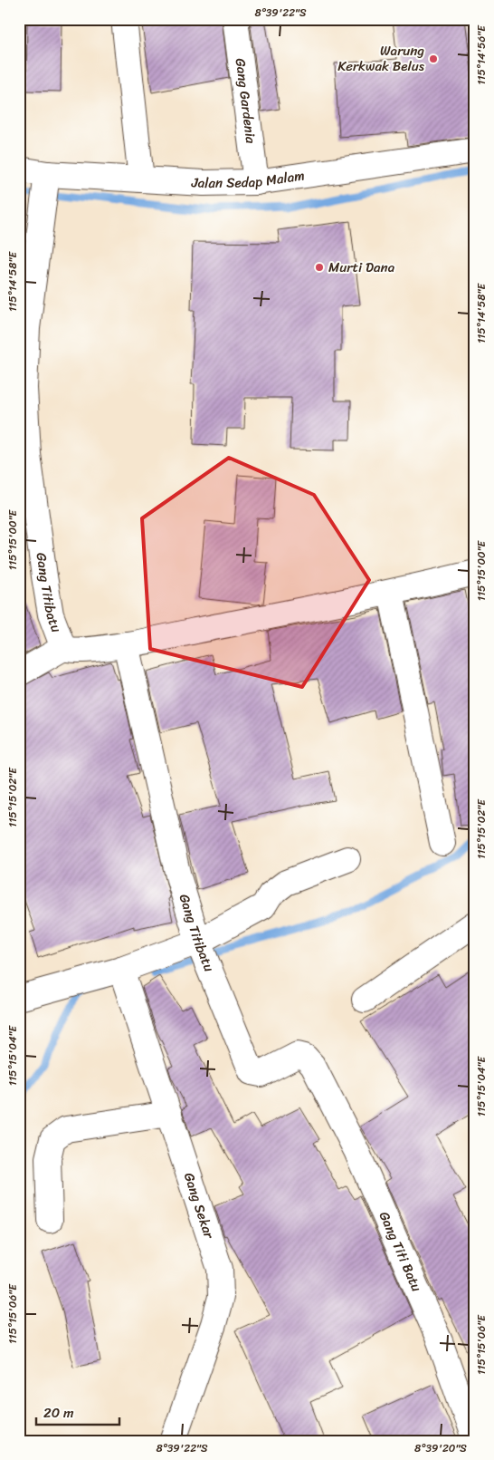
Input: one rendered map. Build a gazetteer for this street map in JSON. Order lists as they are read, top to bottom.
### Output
{
  "streets": {
    "street": [
      "Gang Gardenia",
      "Jalan Sedap Malam",
      "Gang Titibatu",
      "Gang Sekar",
      "Gang Titi Batu"
    ]
  },
  "crossings": [
    ["Gang Gardenia", "Jalan Sedap Malam"],
    ["Jalan Sedap Malam", "Gang Titibatu"],
    ["Gang Titibatu", "Gang Titi Batu"]
  ],
  "places": ["Warung Kerkwak Belus", "Murti Dana"],
  "scale_bar": "20 m",
  "coordinates": [
    "8°39'22\"S",
    "115°14'56\"E",
    "115°14'58\"E",
    "115°15'00\"E",
    "115°15'02\"E",
    "115°15'04\"E",
    "115°15'06\"E",
    "8°39'20\"S"
  ]
}
